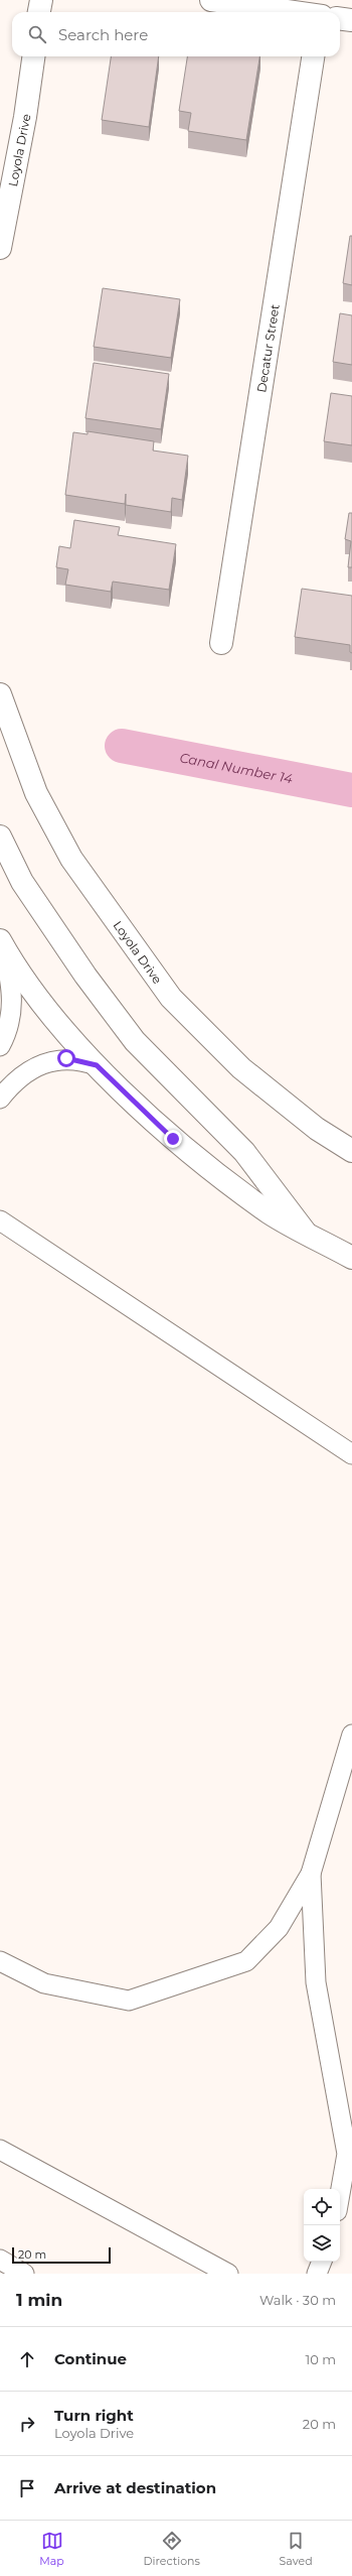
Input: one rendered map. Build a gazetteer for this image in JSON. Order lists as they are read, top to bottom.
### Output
{
  "streets": {
    "main road": ["Loyola Drive", "Decatur Street"]
  },
  "water": ["Canal Number 14"],
  "scale_bar": "20 m",
  "page": {
    "search": "Search here",
    "scale": "20 m",
    "heading": ["1 min", "Walk · 30 m"],
    "list": [
      ["Continue", "10 m"],
      ["Turn right", "Loyola Drive", "20 m"],
      "Arrive at destination"
    ],
    "nav": ["Map", "Directions", "Saved"]
  }
}
